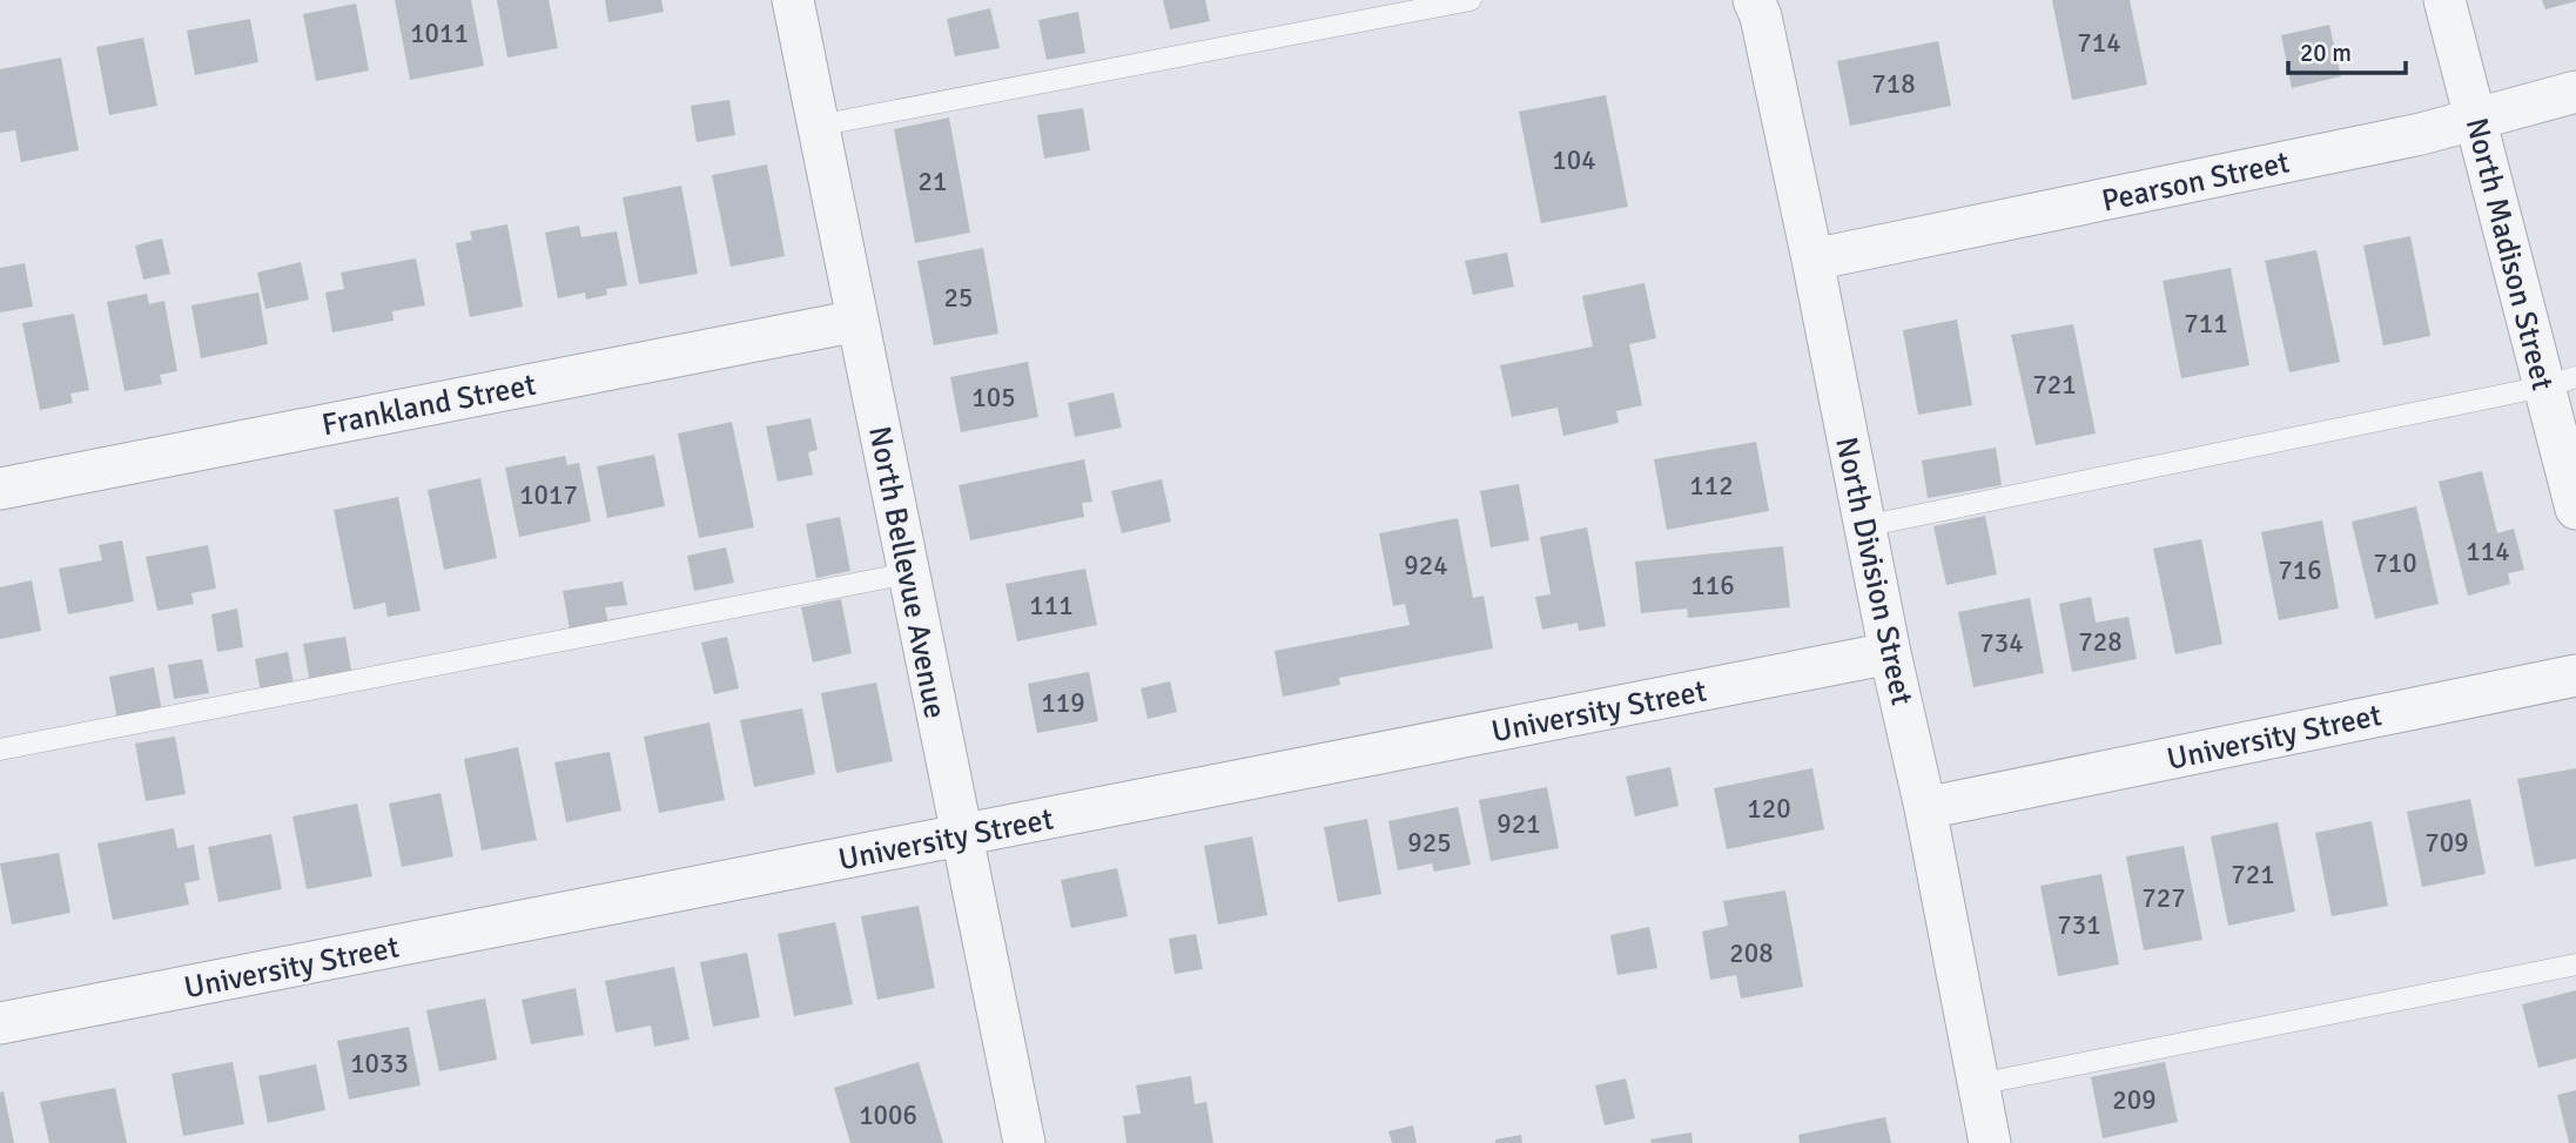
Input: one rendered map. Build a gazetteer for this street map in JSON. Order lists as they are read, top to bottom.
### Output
{
  "streets": {
    "street": [
      "Pearson Street",
      "North Madison Street",
      "Frankland Street",
      "North Division Street",
      "North Bellevue Avenue",
      "University Street"
    ]
  },
  "crossings": [
    ["Pearson Street", "North Madison Street"],
    ["Pearson Street", "North Division Street"],
    ["Frankland Street", "North Bellevue Avenue"],
    ["North Division Street", "University Street"],
    ["North Bellevue Avenue", "University Street"]
  ],
  "house_numbers": [
    "1011",
    "714",
    "718",
    "104",
    "21",
    "25",
    "711",
    "721",
    "105",
    "112",
    "1017",
    "114",
    "710",
    "924",
    "716",
    "116",
    "111",
    "728",
    "734",
    "119",
    "120",
    "921",
    "925",
    "709",
    "721",
    "727",
    "731",
    "208",
    "1033",
    "209",
    "1006"
  ],
  "scale_bar": "20 m"
}
